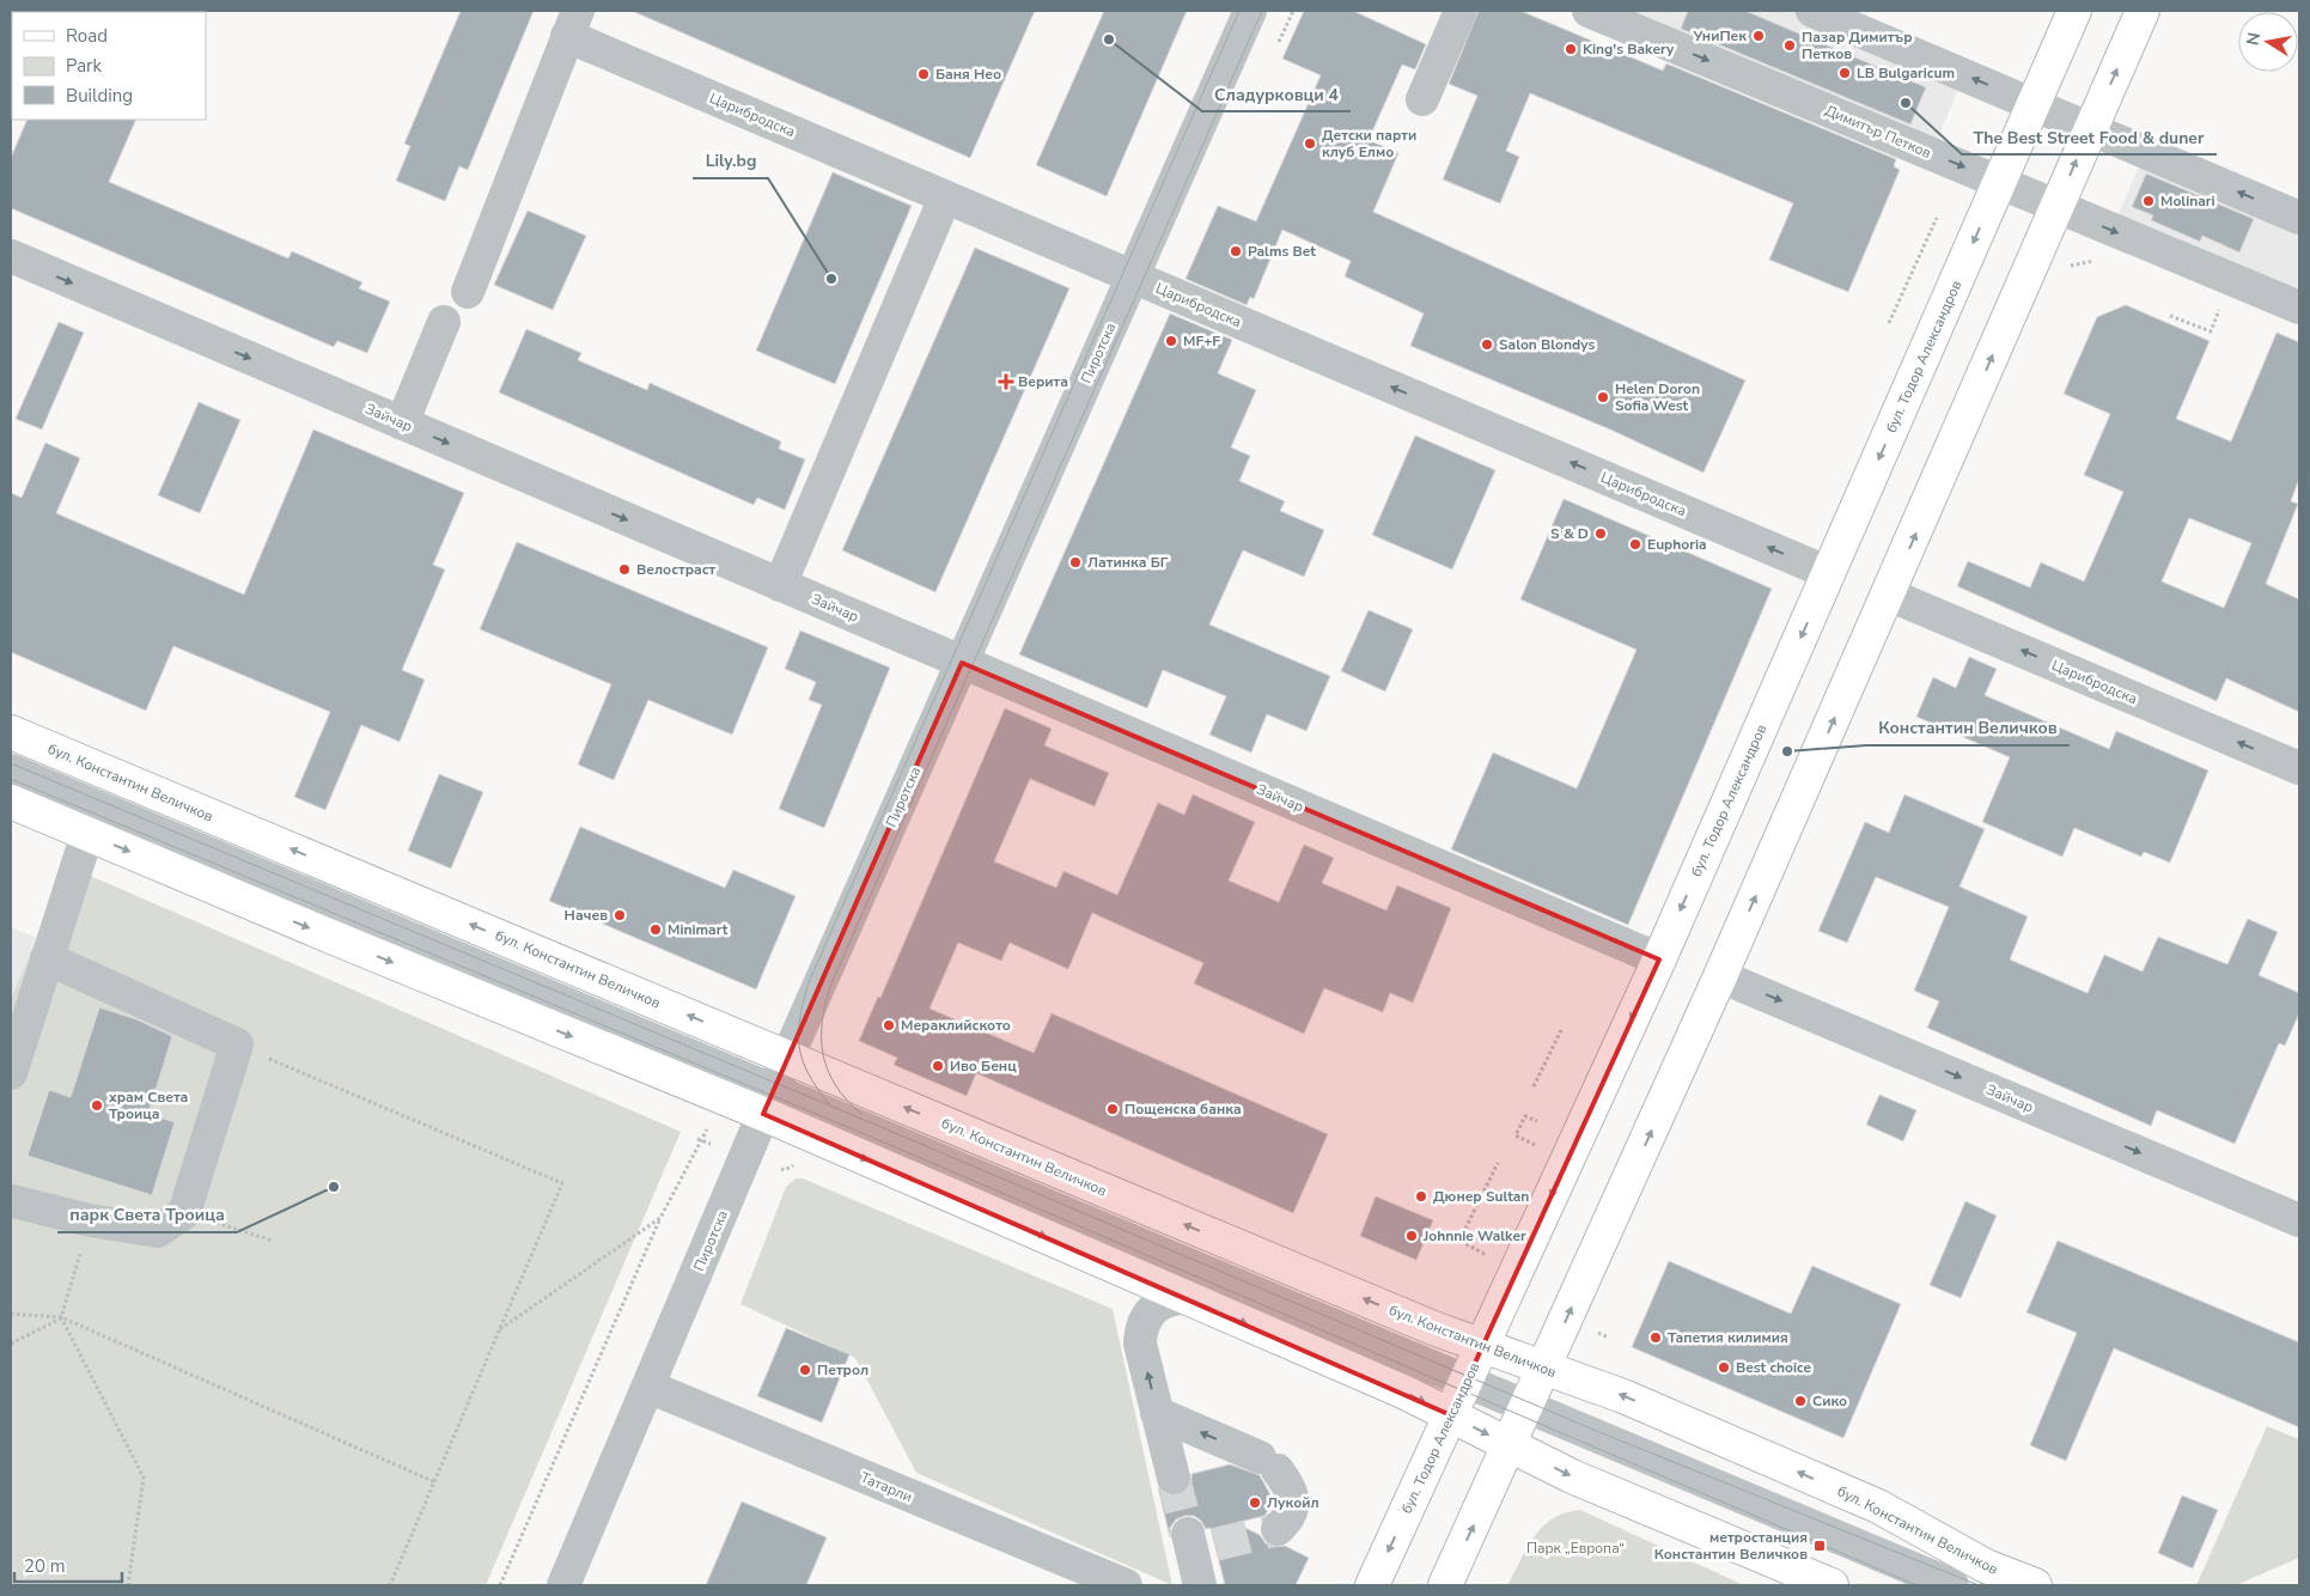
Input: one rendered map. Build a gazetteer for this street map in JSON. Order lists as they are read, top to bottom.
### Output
{
  "streets": {
    "main road": ["бул. Тодор Александров", "бул. Константин Величков"],
    "street": [
      "Царибродска",
      "Димитър Петков",
      "Пиротска",
      "Зайчар",
      "Татарли"
    ]
  },
  "crossings": [
    ["Царибродска", "Пиротска"],
    ["Царибродска", "бул. Тодор Александров"],
    ["Димитър Петков", "бул. Тодор Александров"],
    ["Пиротска", "Зайчар"],
    ["Пиротска", "бул. Константин Величков"],
    ["Пиротска", "Татарли"],
    ["бул. Тодор Александров", "Зайчар"],
    ["бул. Тодор Александров", "бул. Константин Величков"]
  ],
  "one_way": ["Царибродска", "Зайчар"],
  "parks": ["Парк „Европа“"],
  "places": {
    "other": [
      "УниПек",
      "Сладурковци 4",
      "Пазар Димитър Петков",
      "King's Bakery",
      "LB Bulgaricum",
      "Баня Нео",
      "The Best Street Food & duner",
      "Детски парти клуб Елмо",
      "Molinari",
      "Palms Bet",
      "Lily.bg",
      "MF+F",
      "Salon Blondys",
      "Helen Doron Sofia West",
      "S & D",
      "Euphoria",
      "Латинка БГ",
      "Велостраст",
      "Константин Величков",
      "Начев",
      "Minimart",
      "Мераклийското",
      "Иво Бенц",
      "храм Света Троица",
      "Пощенска банка",
      "парк Света Троица",
      "Дюнер Sultan",
      "Johnnie Walker",
      "Тапетия килимия",
      "Best choice",
      "Петрол",
      "Сико",
      "Лукойл"
    ],
    "health": ["Верита"],
    "transit": ["метростанция Константин Величков"]
  },
  "legend": ["Road", "Park", "Building"],
  "scale_bar": "20 m",
  "north": "left"
}
